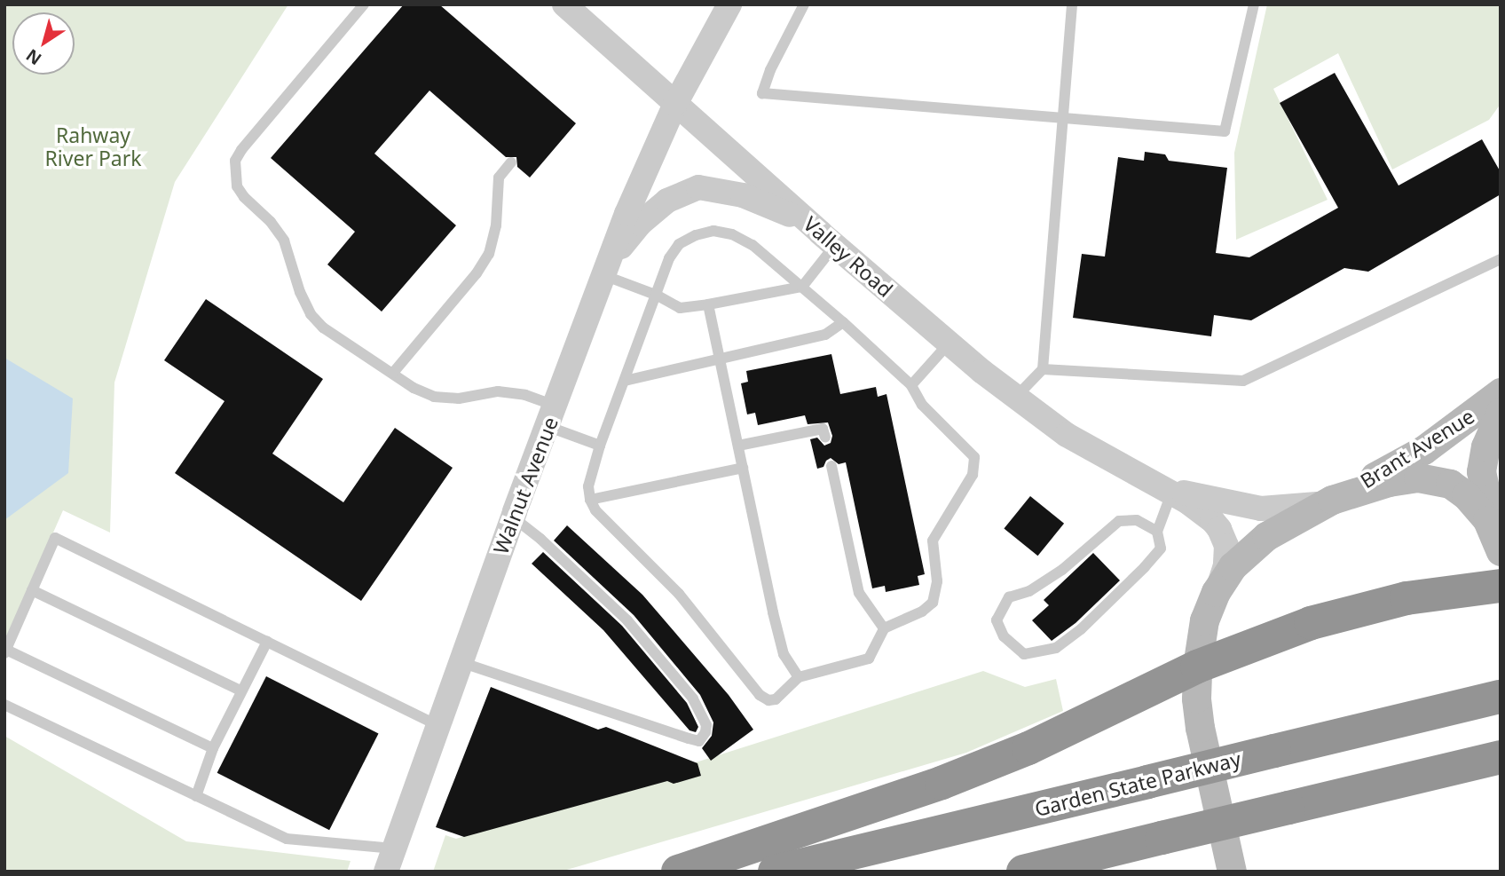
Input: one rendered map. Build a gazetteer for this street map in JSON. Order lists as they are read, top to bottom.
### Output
{
  "streets": {
    "highway": ["Garden State Parkway"],
    "main road": ["Brant Avenue"],
    "street": ["Valley Road", "Walnut Avenue"]
  },
  "crossings": [
    ["Valley Road", "Brant Avenue"],
    ["Valley Road", "Walnut Avenue"]
  ],
  "parks": ["Rahway River Park"],
  "north": "bottom left"
}
